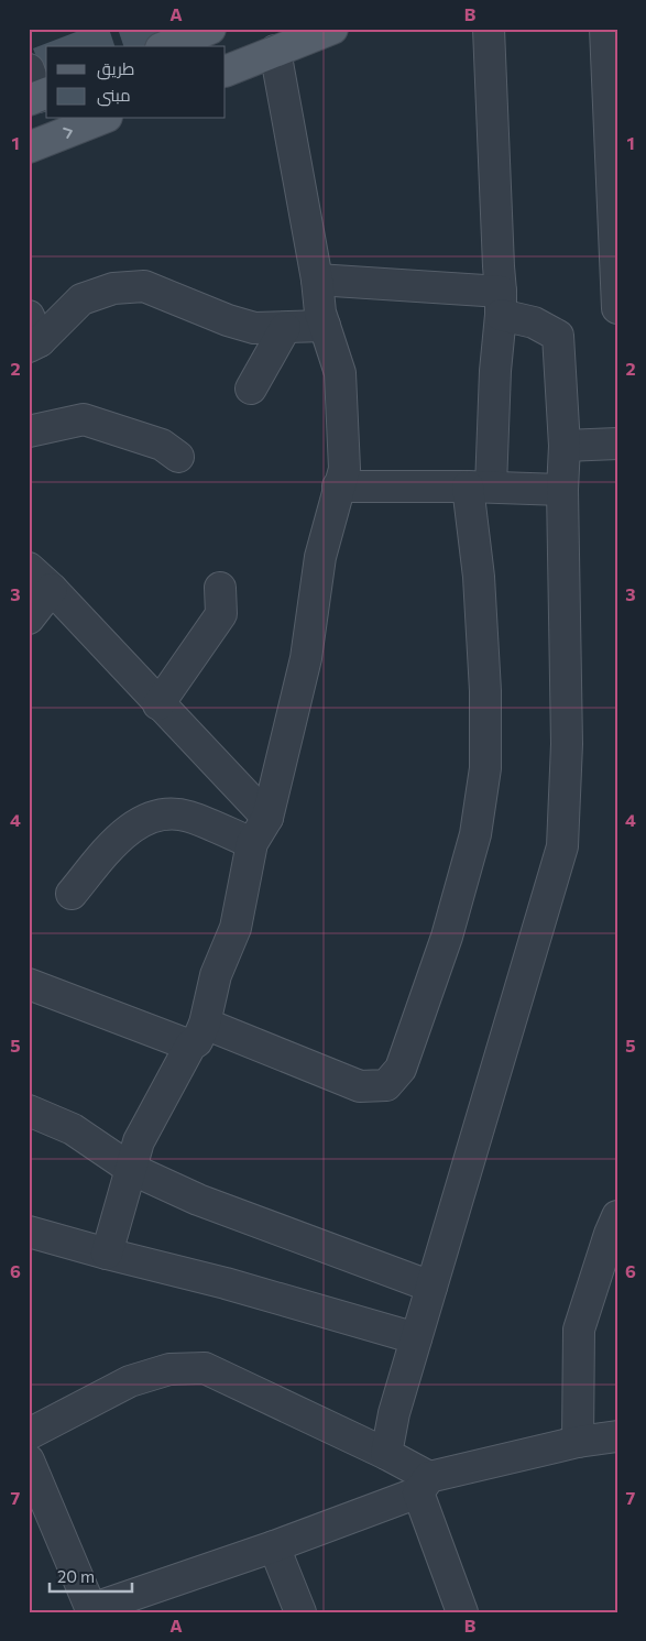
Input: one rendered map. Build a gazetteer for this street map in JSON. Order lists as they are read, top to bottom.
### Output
{
  "legend": ["طريق", "مبنى"],
  "scale_bar": "20 m",
  "grid": {
    "columns": ["A", "B"],
    "rows": [
      "1",
      "2",
      "3",
      "4",
      "5",
      "6",
      "7"
    ]
  }
}
